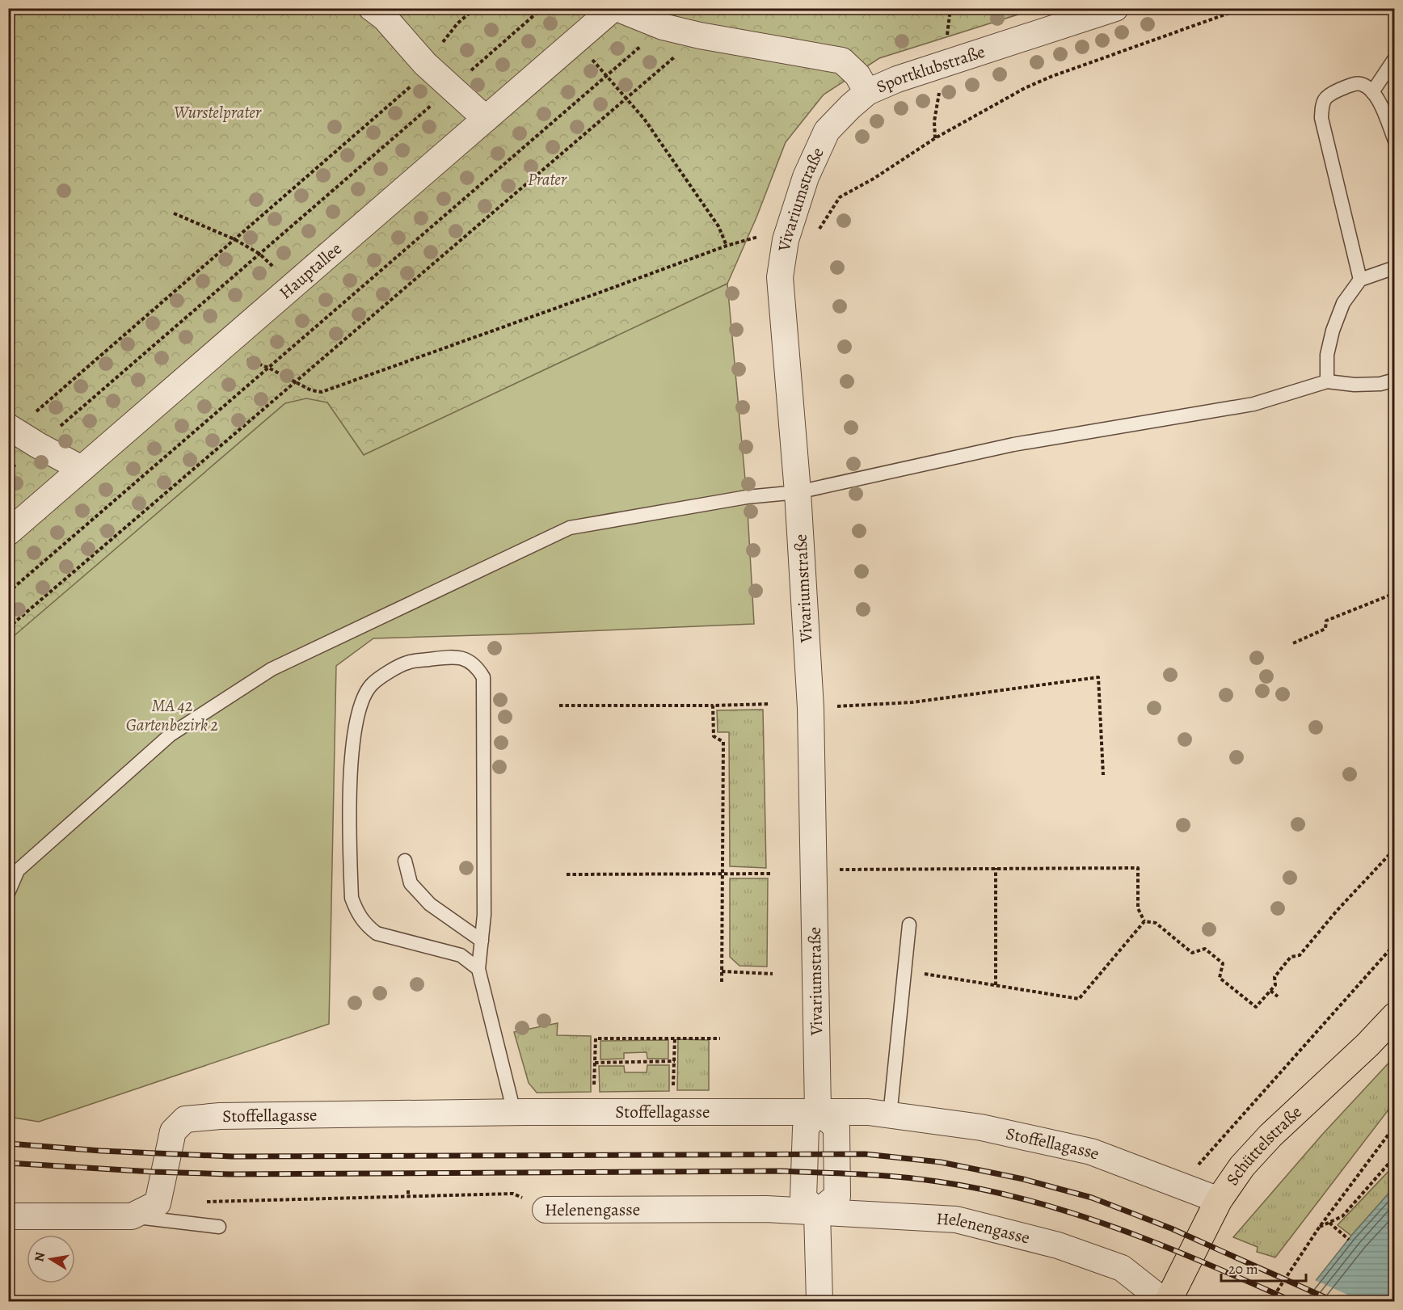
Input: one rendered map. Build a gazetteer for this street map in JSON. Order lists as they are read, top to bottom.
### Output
{
  "streets": {
    "main road": ["Schüttelstraße"],
    "street": [
      "Sportklubstraße",
      "Vivariumstraße",
      "Hauptallee",
      "Stoffellagasse",
      "Helenengasse"
    ]
  },
  "crossings": [
    ["Sportklubstraße", "Vivariumstraße"],
    ["Sportklubstraße", "Hauptallee"],
    ["Vivariumstraße", "Stoffellagasse"],
    ["Stoffellagasse", "Schüttelstraße"]
  ],
  "parks": ["Wurstelprater", "Prater", "MA 42 Gartenbezirk 2"],
  "scale_bar": "20 m",
  "north": "left"
}
